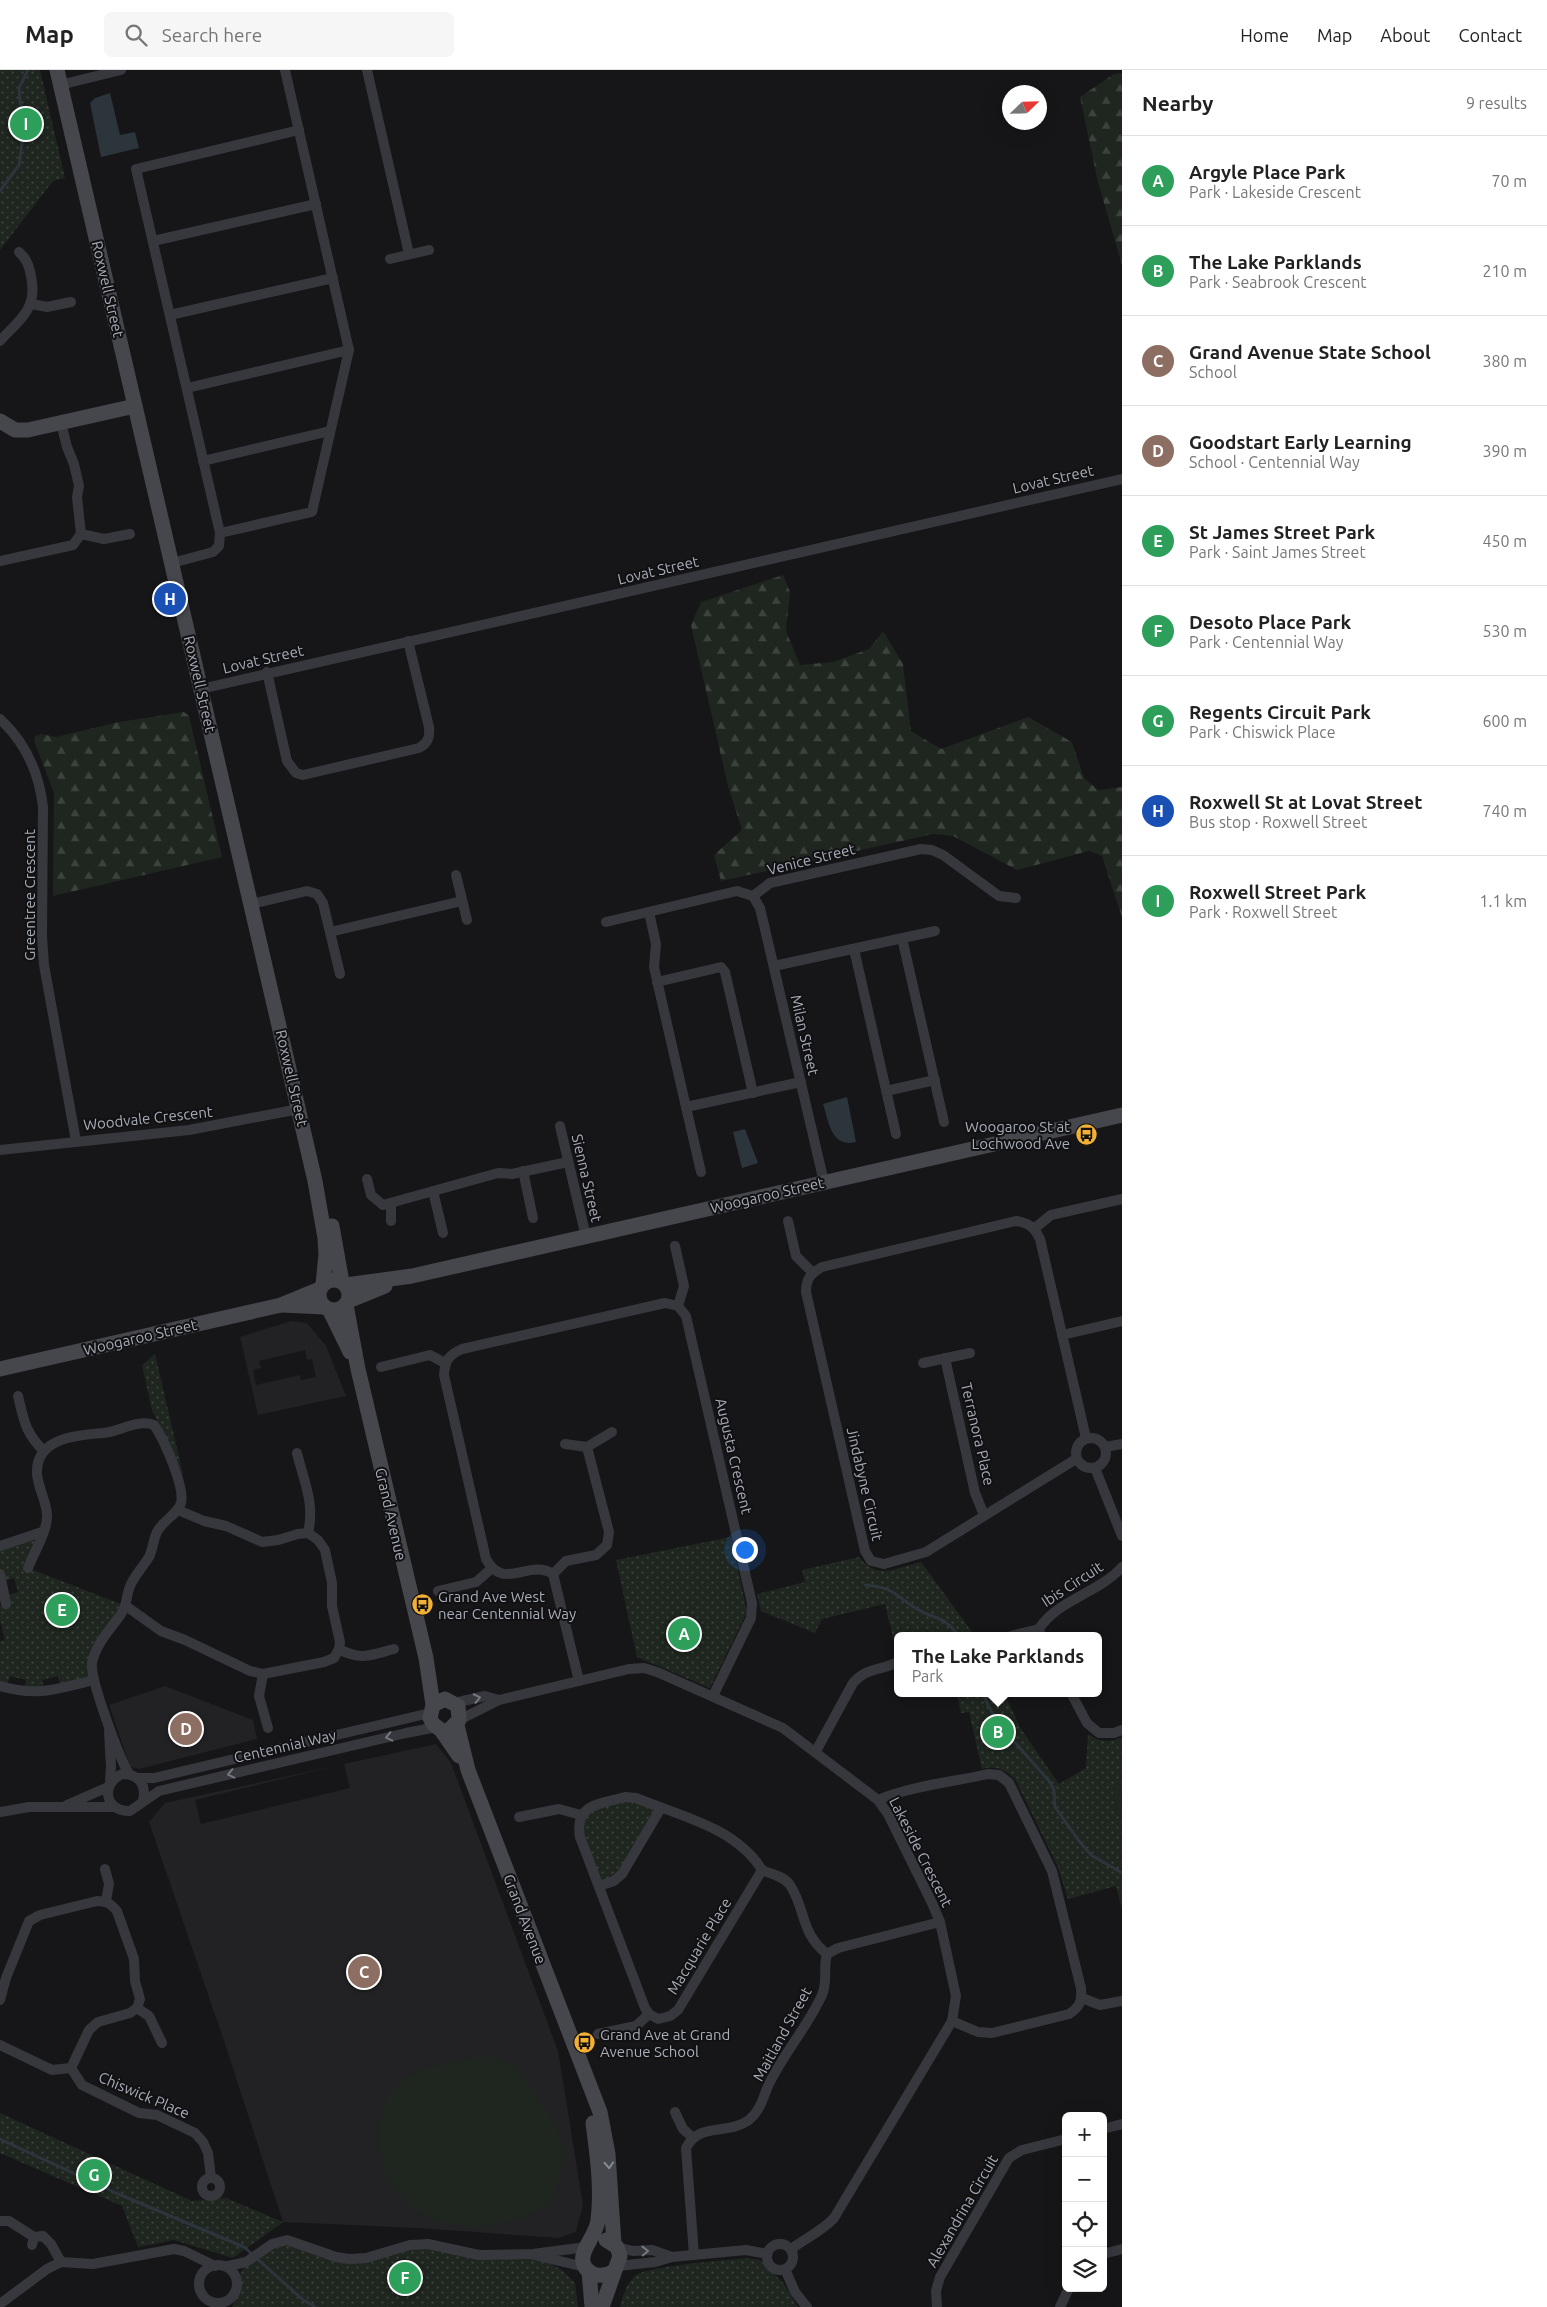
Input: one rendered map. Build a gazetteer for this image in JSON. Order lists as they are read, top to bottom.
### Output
{
  "streets": {
    "street": [
      "Roxwell Street",
      "Lovat Street",
      "Venice Street",
      "Greentree Crescent",
      "Milan Street",
      "Woodvale Crescent",
      "Sienna Street",
      "Woogaroo Street",
      "Terranora Place",
      "Augusta Crescent",
      "Jindabyne Circuit",
      "Grand Avenue",
      "Ibis Circuit",
      "Centennial Way",
      "Lakeside Crescent",
      "Macquarie Place",
      "Maitland Street",
      "Chiswick Place",
      "Alexandrina Circuit"
    ]
  },
  "crossings": [
    ["Roxwell Street", "Lovat Street"],
    ["Roxwell Street", "Woodvale Crescent"],
    ["Roxwell Street", "Woogaroo Street"],
    ["Roxwell Street", "Grand Avenue"],
    ["Venice Street", "Milan Street"],
    ["Greentree Crescent", "Woodvale Crescent"],
    ["Milan Street", "Woogaroo Street"],
    ["Sienna Street", "Woogaroo Street"],
    ["Woogaroo Street", "Grand Avenue"],
    ["Terranora Place", "Jindabyne Circuit"],
    ["Augusta Crescent", "Lakeside Crescent"],
    ["Grand Avenue", "Centennial Way"],
    ["Grand Avenue", "Lakeside Crescent"],
    ["Centennial Way", "Lakeside Crescent"]
  ],
  "places": {
    "bus stop": ["Woogaroo St at Lochwood Ave", "Grand Ave West near Centennial Way", "Grand Ave at Grand Avenue School"]
  },
  "north": "top right",
  "page": {
    "header": "Map",
    "search": "Search here",
    "nav": [
      "Home",
      "Map",
      "About",
      "Contact"
    ],
    "heading": ["Nearby", "9 results"],
    "pins": [
      "I",
      "H",
      "E",
      "A",
      "D",
      "B",
      "C",
      "G",
      "F"
    ],
    "list": [
      {
        "mark": "A",
        "name": "Argyle Place Park",
        "note": "Park · Lakeside Crescent",
        "value": "70 m"
      },
      {
        "mark": "B",
        "name": "The Lake Parklands",
        "note": "Park · Seabrook Crescent",
        "value": "210 m"
      },
      {
        "mark": "C",
        "name": "Grand Avenue State School",
        "note": "School",
        "value": "380 m"
      },
      {
        "mark": "D",
        "name": "Goodstart Early Learning",
        "note": "School · Centennial Way",
        "value": "390 m"
      },
      {
        "mark": "E",
        "name": "St James Street Park",
        "note": "Park · Saint James Street",
        "value": "450 m"
      },
      {
        "mark": "F",
        "name": "Desoto Place Park",
        "note": "Park · Centennial Way",
        "value": "530 m"
      },
      {
        "mark": "G",
        "name": "Regents Circuit Park",
        "note": "Park · Chiswick Place",
        "value": "600 m"
      },
      {
        "mark": "H",
        "name": "Roxwell St at Lovat Street",
        "note": "Bus stop · Roxwell Street",
        "value": "740 m"
      },
      {
        "mark": "I",
        "name": "Roxwell Street Park",
        "note": "Park · Roxwell Street",
        "value": "1.1 km"
      }
    ],
    "popup": ["The Lake Parklands", "Park"],
    "map_buttons": ["+", "−"]
  }
}
